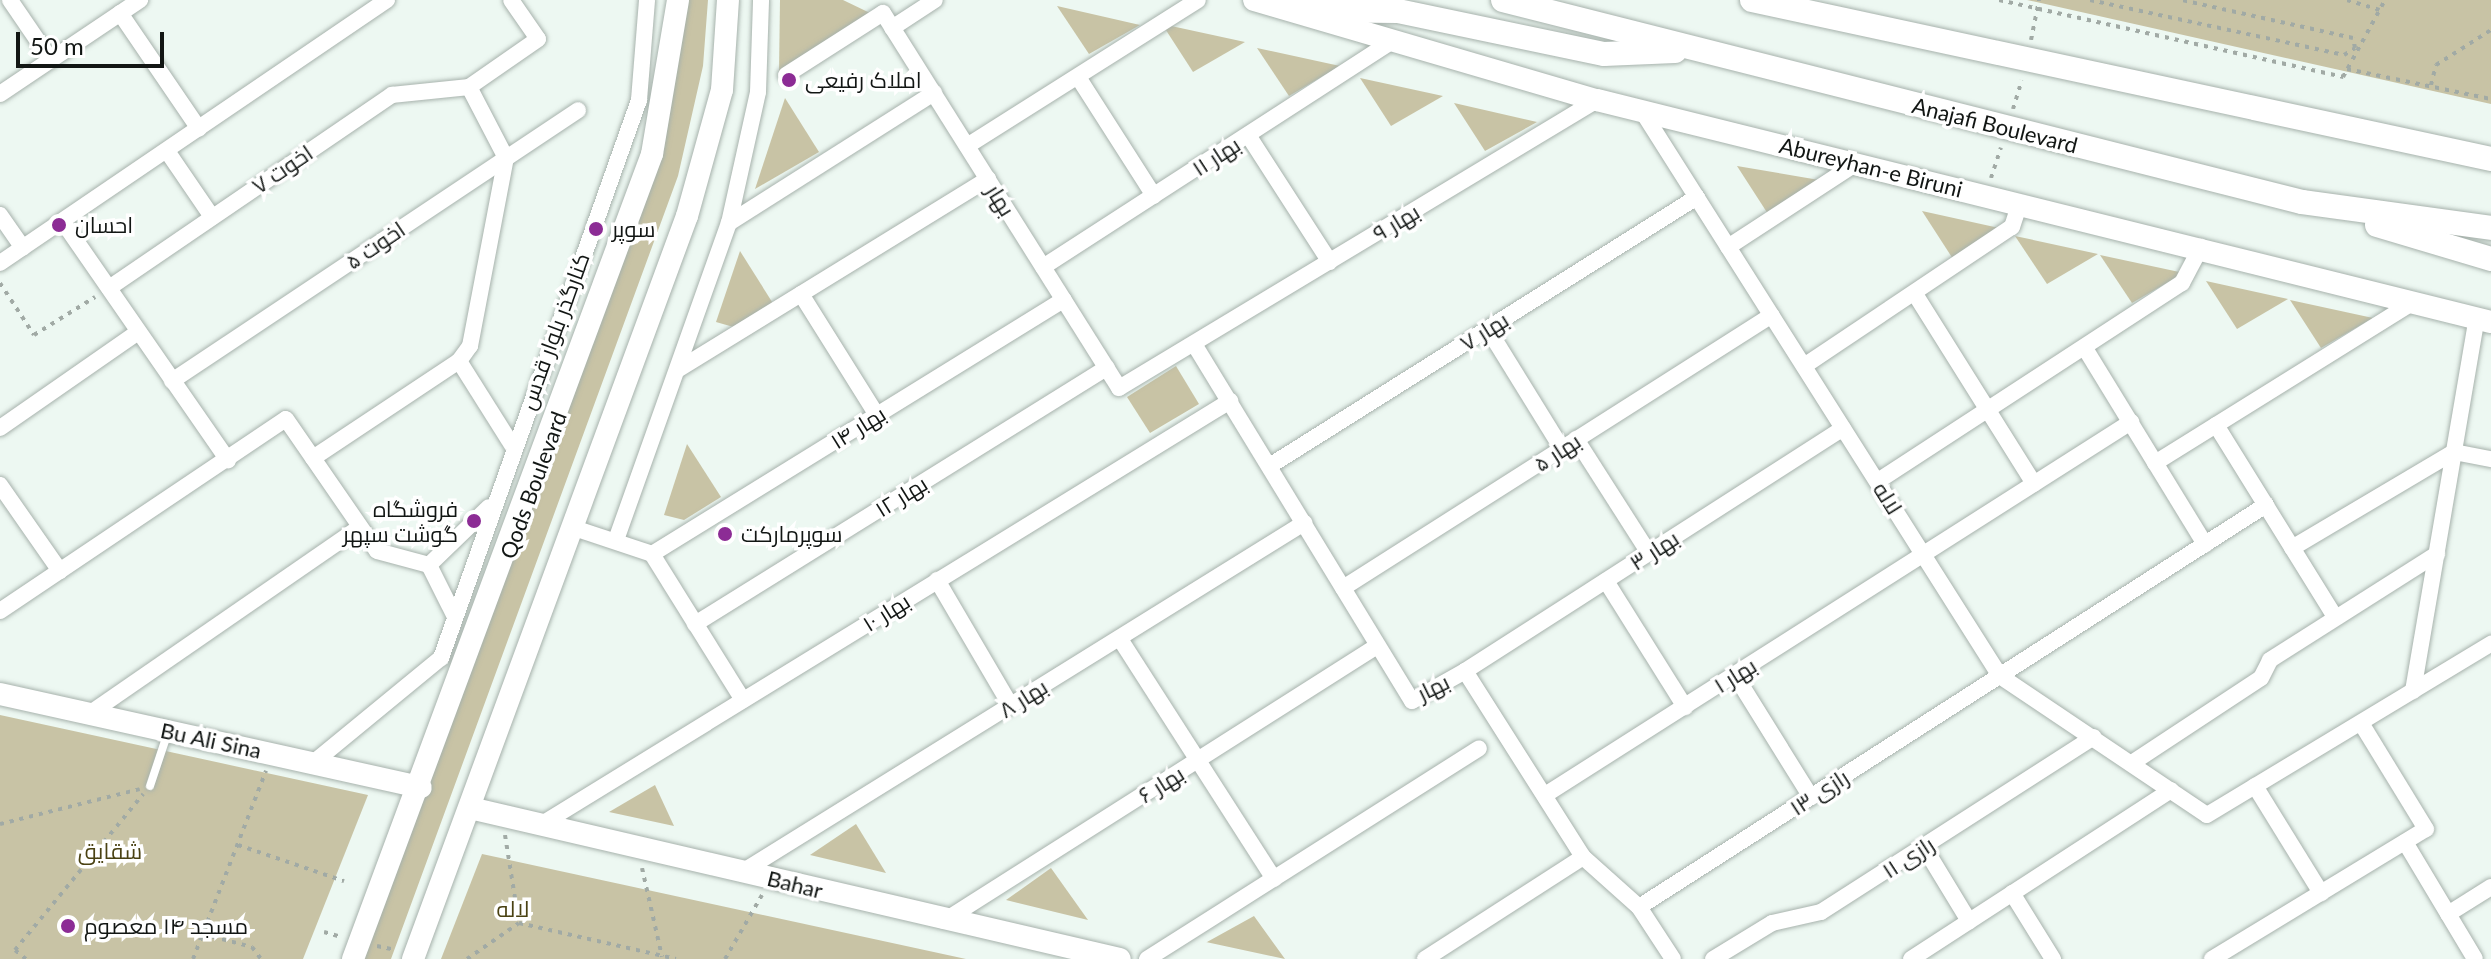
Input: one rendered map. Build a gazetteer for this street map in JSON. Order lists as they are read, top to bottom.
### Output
{
  "streets": {
    "main road": ["Anajafi Boulevard"],
    "street": [
      "بهار ۱۱",
      "Abureyhan-e Biruni",
      "اخوت ۷",
      "بهار",
      "بهار ۹",
      "اخوت ۵",
      "کنارگذر بلوار قدس",
      "بهار ۷",
      "بهار ۱۴",
      "بهار ۵",
      "Qods Boulevard",
      "بهار ۱۲",
      "لاله",
      "بهار ۳",
      "بهار ۱۰",
      "بهار ۱",
      "بهار ۸",
      "Bu Ali Sina",
      "بهار ۶",
      "رازی ۱۳",
      "رازی ۱۱",
      "Bahar"
    ]
  },
  "crossings": [
    ["بهار ۱۱", "Abureyhan-e Biruni"],
    ["بهار ۱۱", "بهار"],
    ["Abureyhan-e Biruni", "بهار ۹"],
    ["Abureyhan-e Biruni", "لاله"],
    ["بهار", "بهار ۹"],
    ["بهار", "بهار ۷"],
    ["بهار", "بهار ۱۴"],
    ["بهار", "بهار ۵"],
    ["بهار", "بهار ۱۲"],
    ["بهار", "بهار ۳"],
    ["بهار", "بهار ۱۰"],
    ["بهار", "بهار ۱"],
    ["بهار", "بهار ۸"],
    ["بهار", "بهار ۶"],
    ["بهار", "رازی ۱۳"],
    ["کنارگذر بلوار قدس", "Bu Ali Sina"],
    ["بهار ۷", "لاله"],
    ["بهار ۵", "لاله"],
    ["Qods Boulevard", "Bu Ali Sina"],
    ["لاله", "بهار ۳"],
    ["لاله", "بهار ۱"],
    ["لاله", "رازی ۱۳"],
    ["لاله", "رازی ۱۱"],
    ["بهار ۱۰", "Bahar"],
    ["بهار ۸", "Bahar"],
    ["بهار ۶", "Bahar"]
  ],
  "parks": ["شقایق", "لاله"],
  "places": [
    "املاک رفیعی",
    "احسان",
    "سوپر",
    "فروشگاه گوشت سپهر",
    "سوپرمارکت",
    "مسجد ۱۴ معصوم"
  ],
  "scale_bar": "50 m"
}
